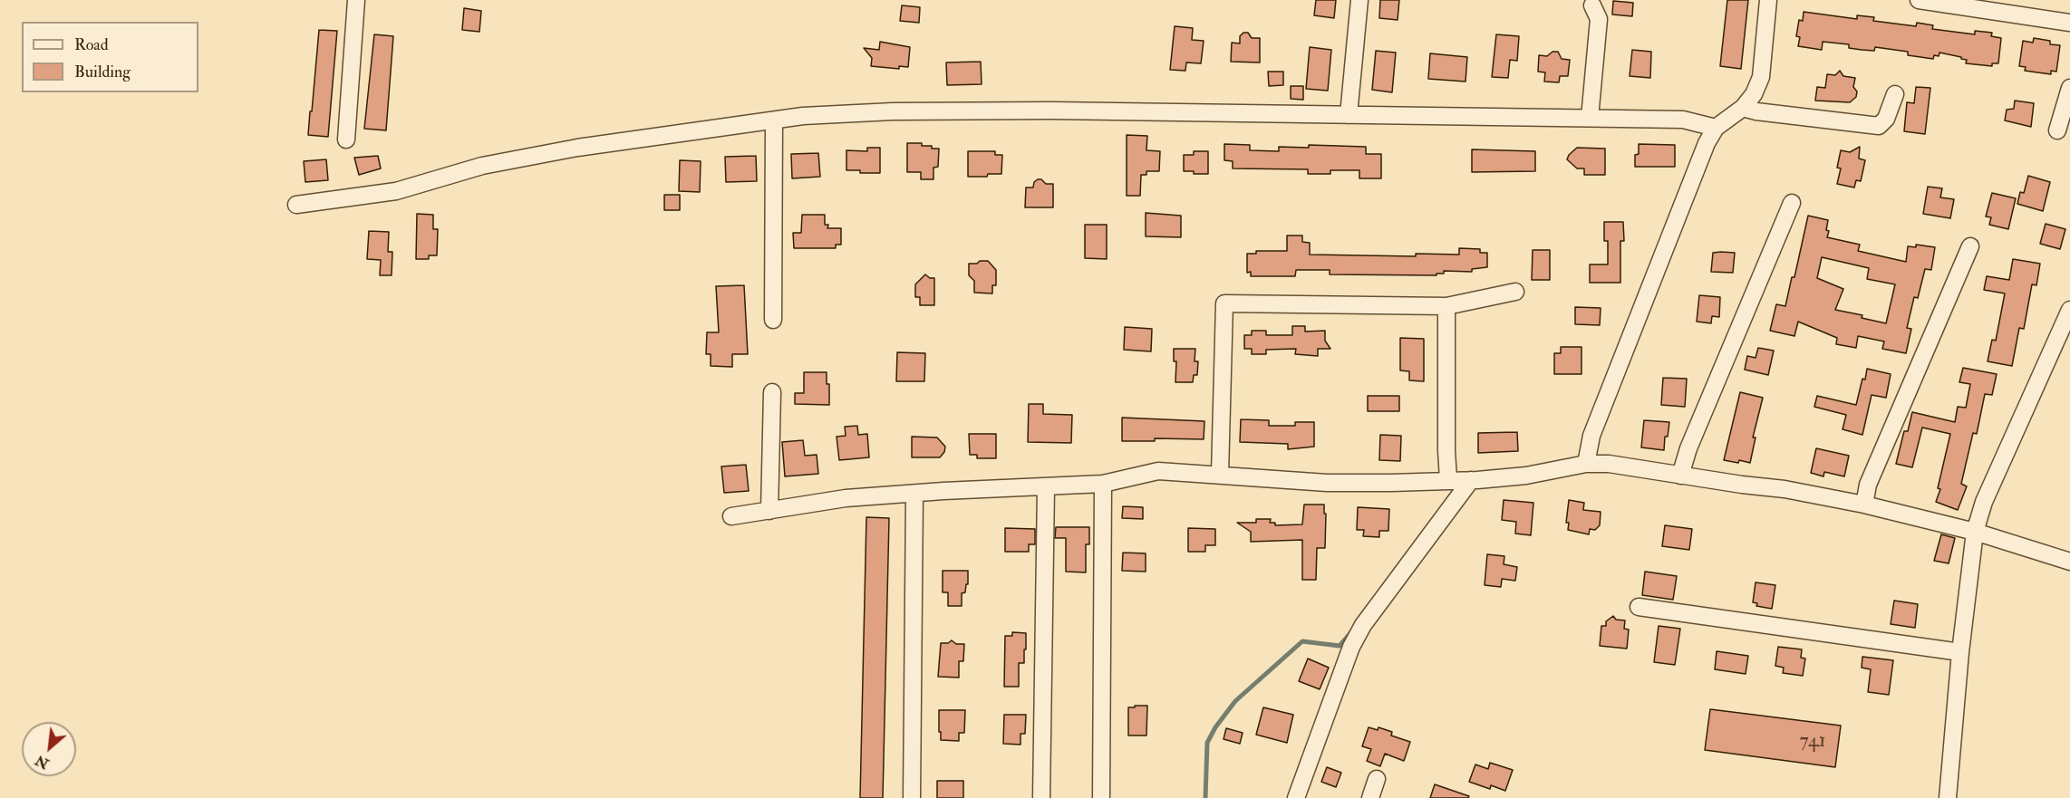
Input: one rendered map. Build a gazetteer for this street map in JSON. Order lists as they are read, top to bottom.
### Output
{
  "house_numbers": ["741"],
  "legend": ["Road", "Building"],
  "north": "bottom left"
}
